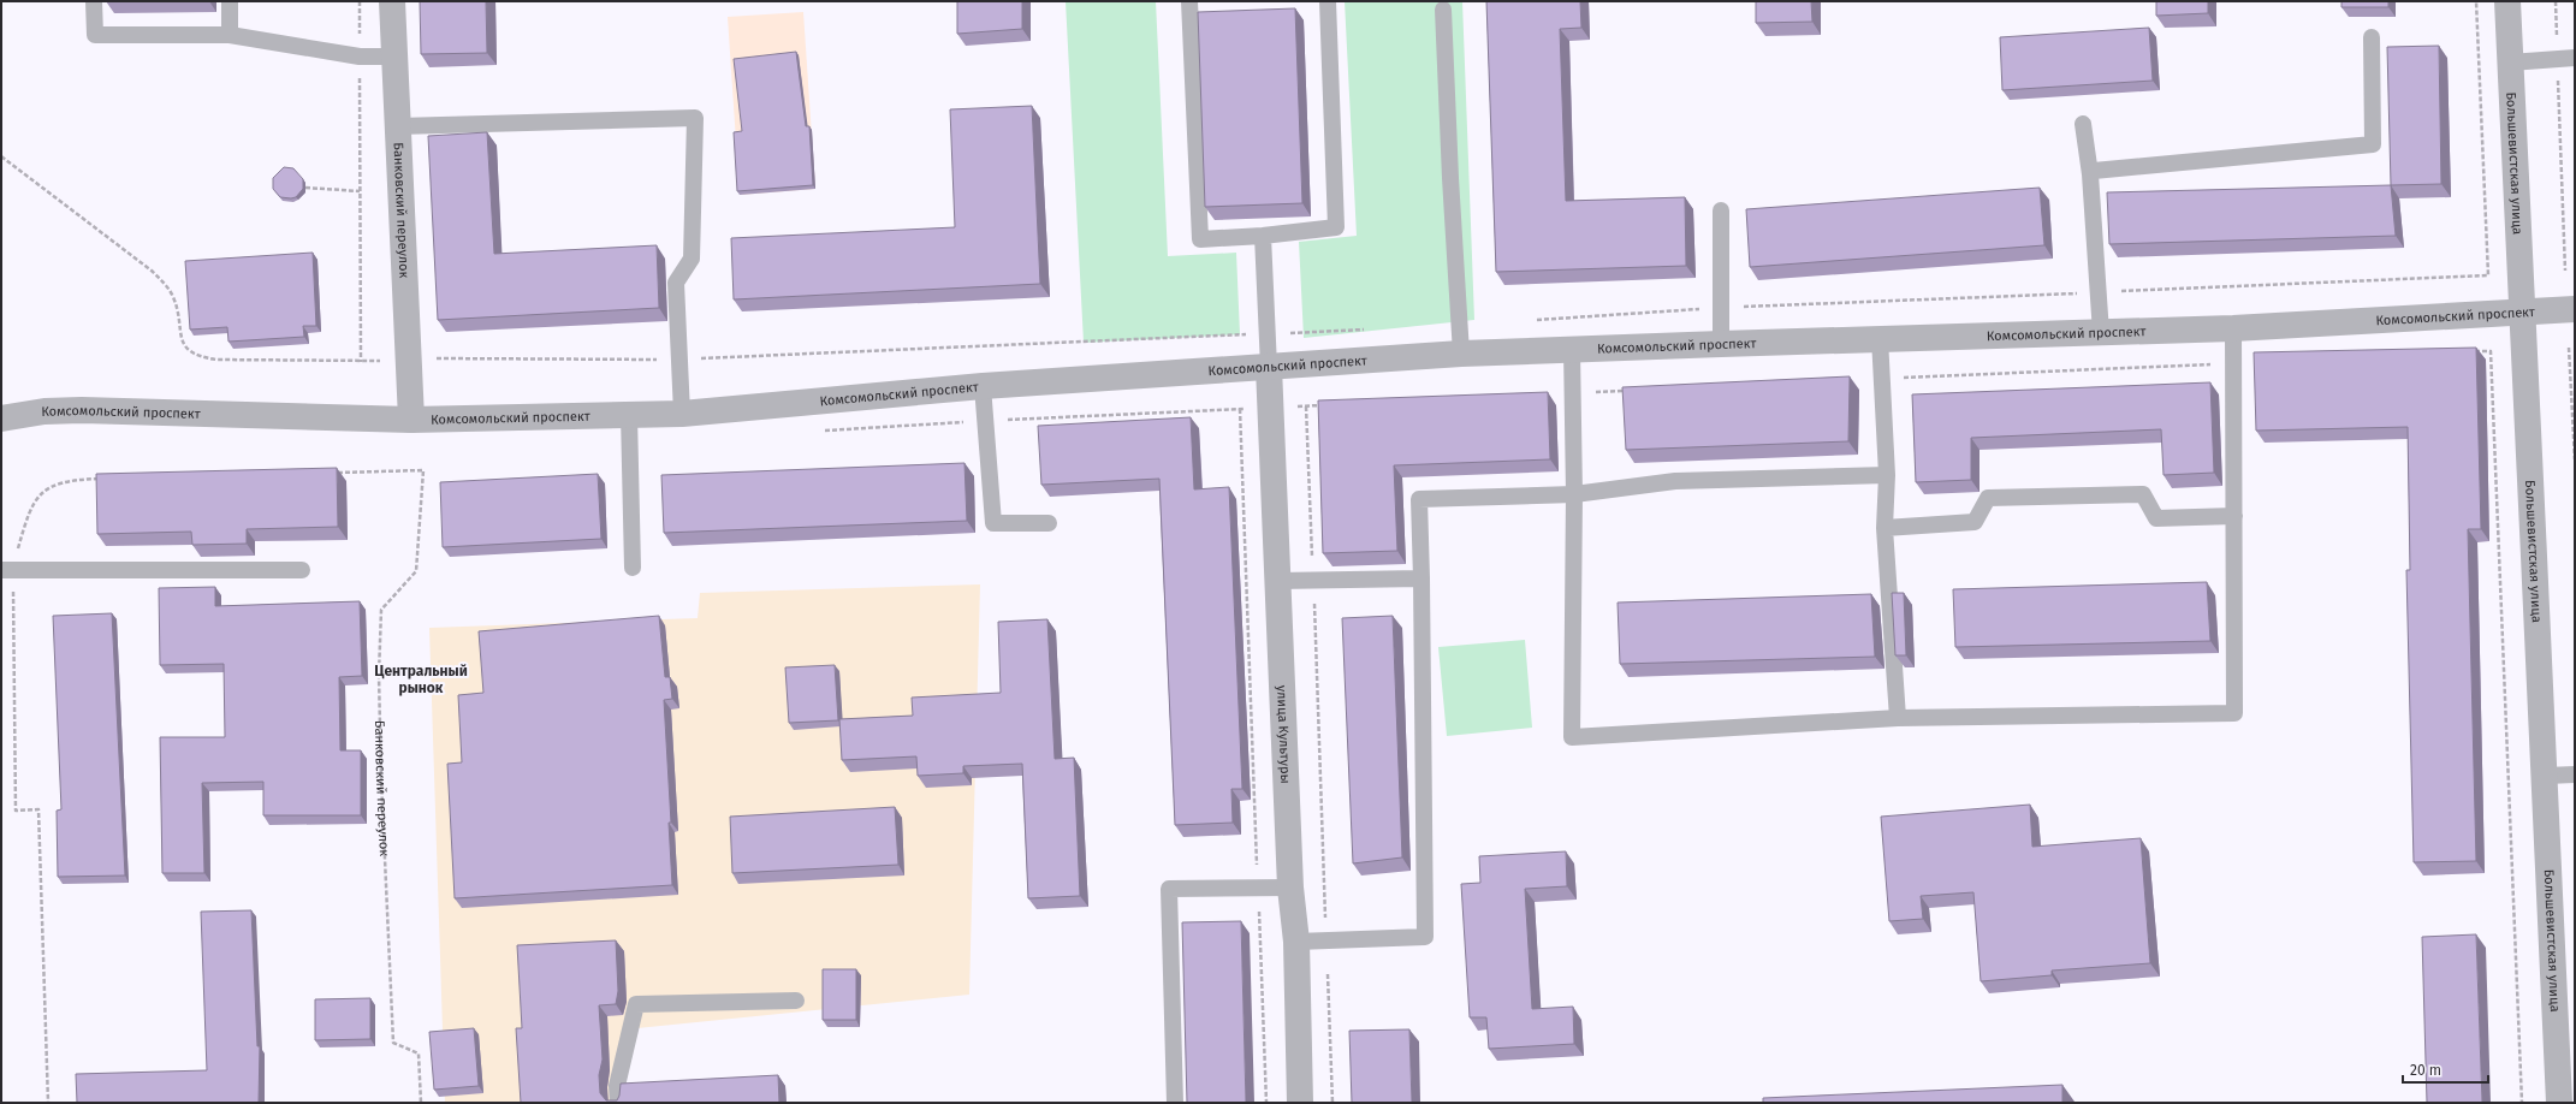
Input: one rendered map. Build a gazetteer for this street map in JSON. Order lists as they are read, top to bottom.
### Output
{
  "streets": {
    "street": [
      "Большевистская улица",
      "Банковский переулок",
      "Комсомольский проспект",
      "улица Культуры"
    ]
  },
  "crossings": [
    ["Большевистская улица", "Комсомольский проспект"],
    ["Банковский переулок", "Комсомольский проспект"],
    ["Комсомольский проспект", "улица Культуры"]
  ],
  "districts": ["Центральный рынок"],
  "scale_bar": "20 m"
}
